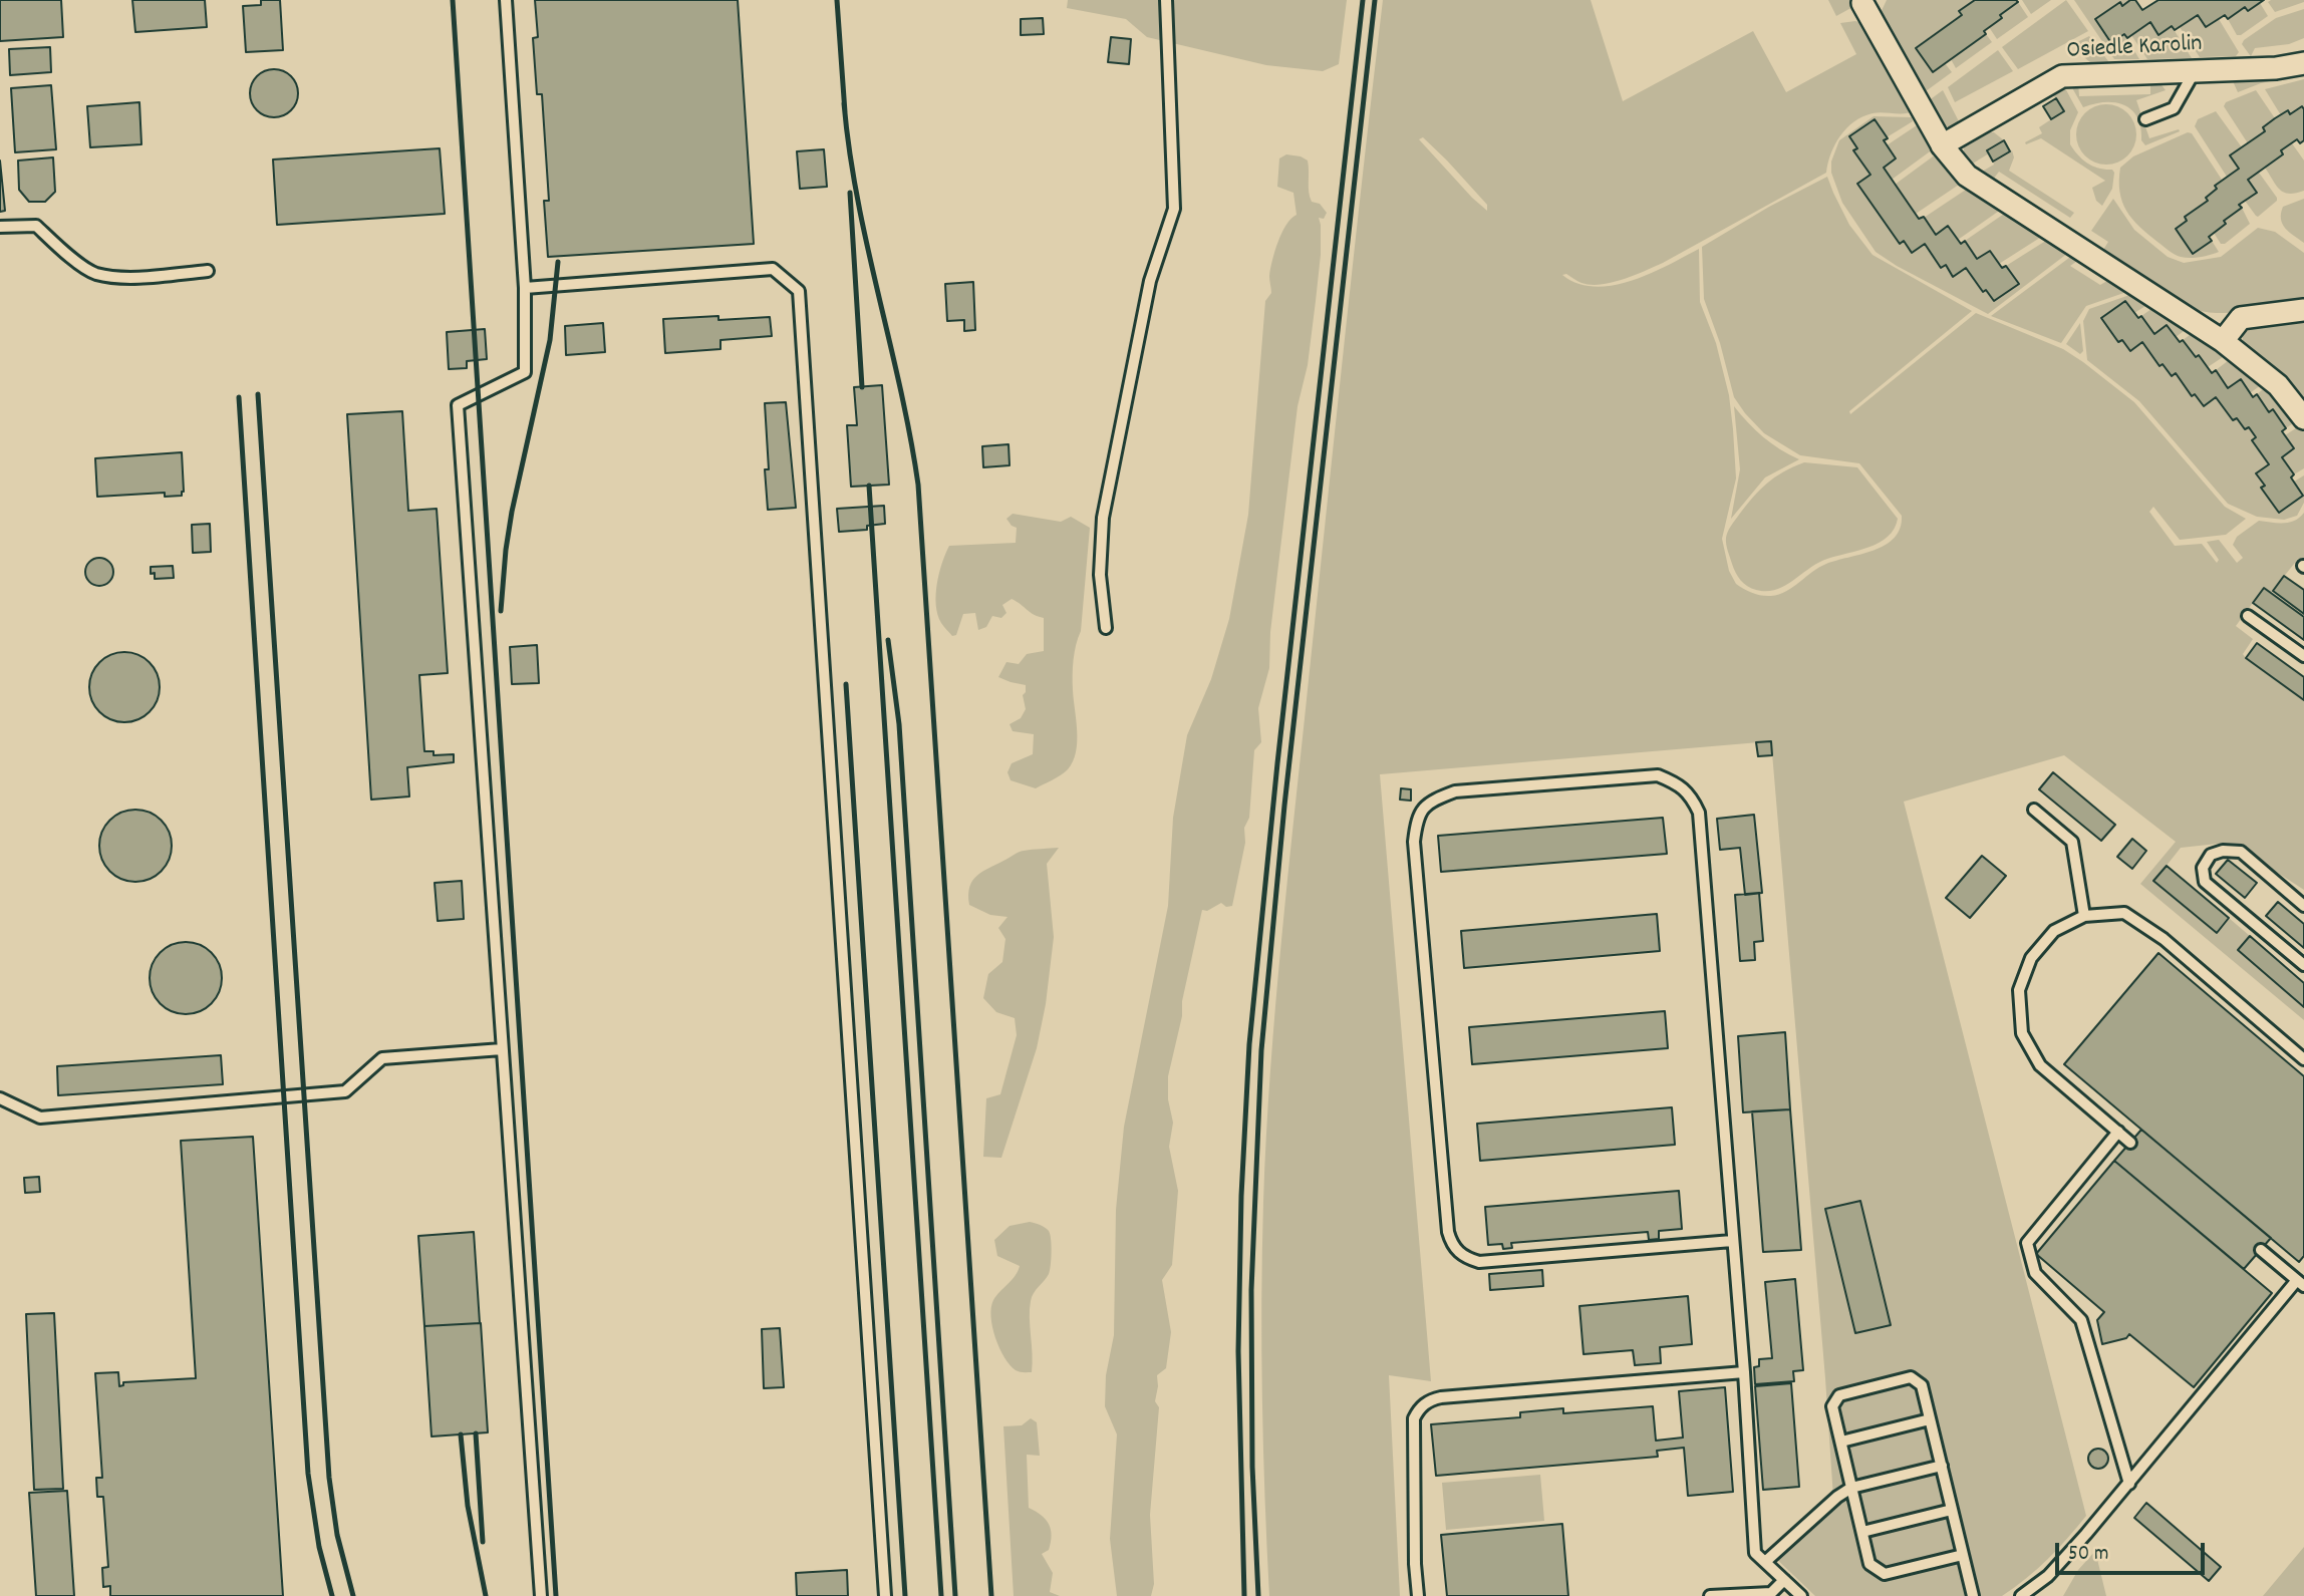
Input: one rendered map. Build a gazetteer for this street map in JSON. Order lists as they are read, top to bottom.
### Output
{
  "streets": {
    "street": ["Osiedle Karolin"]
  },
  "scale_bar": "50 m"
}
